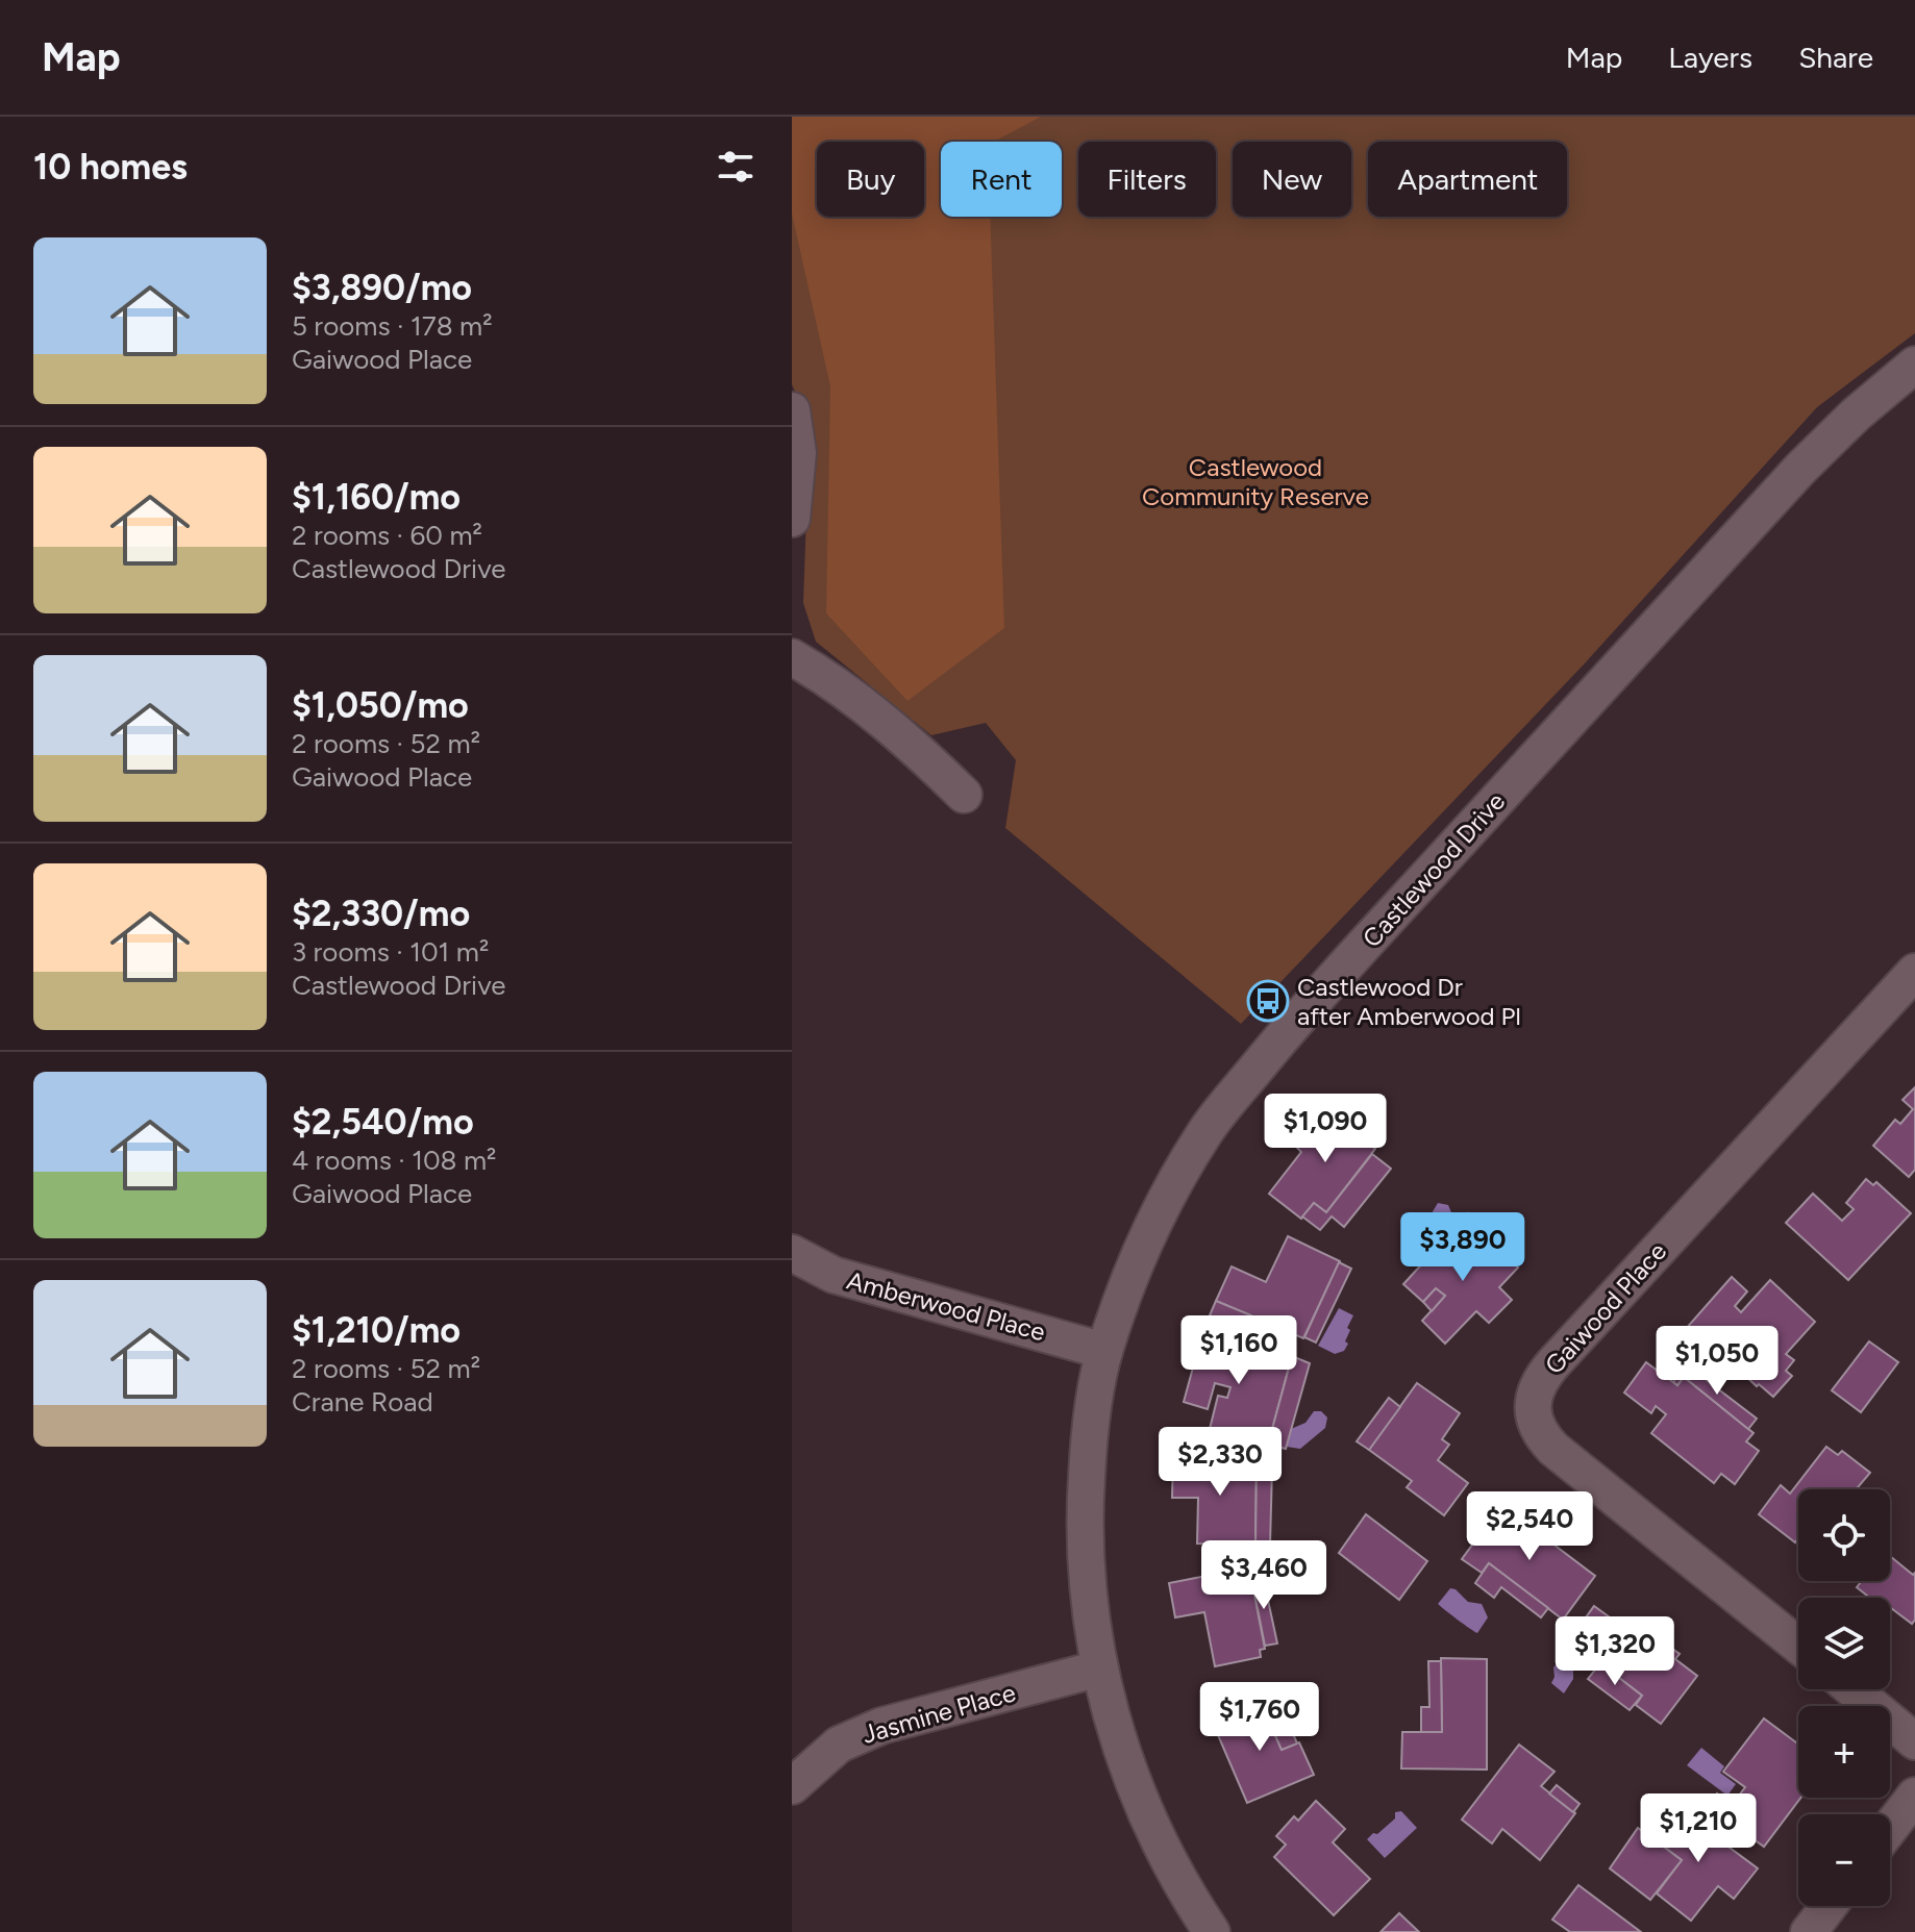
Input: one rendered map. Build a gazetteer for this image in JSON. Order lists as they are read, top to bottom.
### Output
{
  "streets": {
    "street": [
      "Castlewood Drive",
      "Amberwood Place",
      "Gaiwood Place",
      "Jasmine Place"
    ]
  },
  "crossings": [
    ["Castlewood Drive", "Amberwood Place"],
    ["Castlewood Drive", "Jasmine Place"]
  ],
  "parks": ["Castlewood Community Reserve"],
  "places": {
    "bus stop": ["Castlewood Dr after Amberwood Pl"]
  },
  "page": {
    "header": "Map",
    "nav": ["Map", "Layers", "Share"],
    "heading": "10 homes",
    "chip": [
      "Buy",
      "Rent",
      "Filters",
      "New",
      "Apartment"
    ],
    "list": [
      {
        "name": "$3,890/mo",
        "note": "5 rooms · 178 m² · Gaiwood Place"
      },
      {
        "name": "$1,160/mo",
        "note": "2 rooms · 60 m² · Castlewood Drive"
      },
      {
        "name": "$1,050/mo",
        "note": "2 rooms · 52 m² · Gaiwood Place"
      },
      {
        "name": "$2,330/mo",
        "note": "3 rooms · 101 m² · Castlewood Drive"
      },
      {
        "name": "$2,540/mo",
        "note": "4 rooms · 108 m² · Gaiwood Place"
      },
      {
        "name": "$1,210/mo",
        "note": "2 rooms · 52 m² · Crane Road"
      }
    ],
    "price": [
      "$1,090",
      "$3,890",
      "$1,160",
      "$1,050",
      "$2,330",
      "$2,540",
      "$3,460",
      "$1,320",
      "$1,760",
      "$1,210"
    ],
    "map_buttons": ["+", "−"]
  }
}
